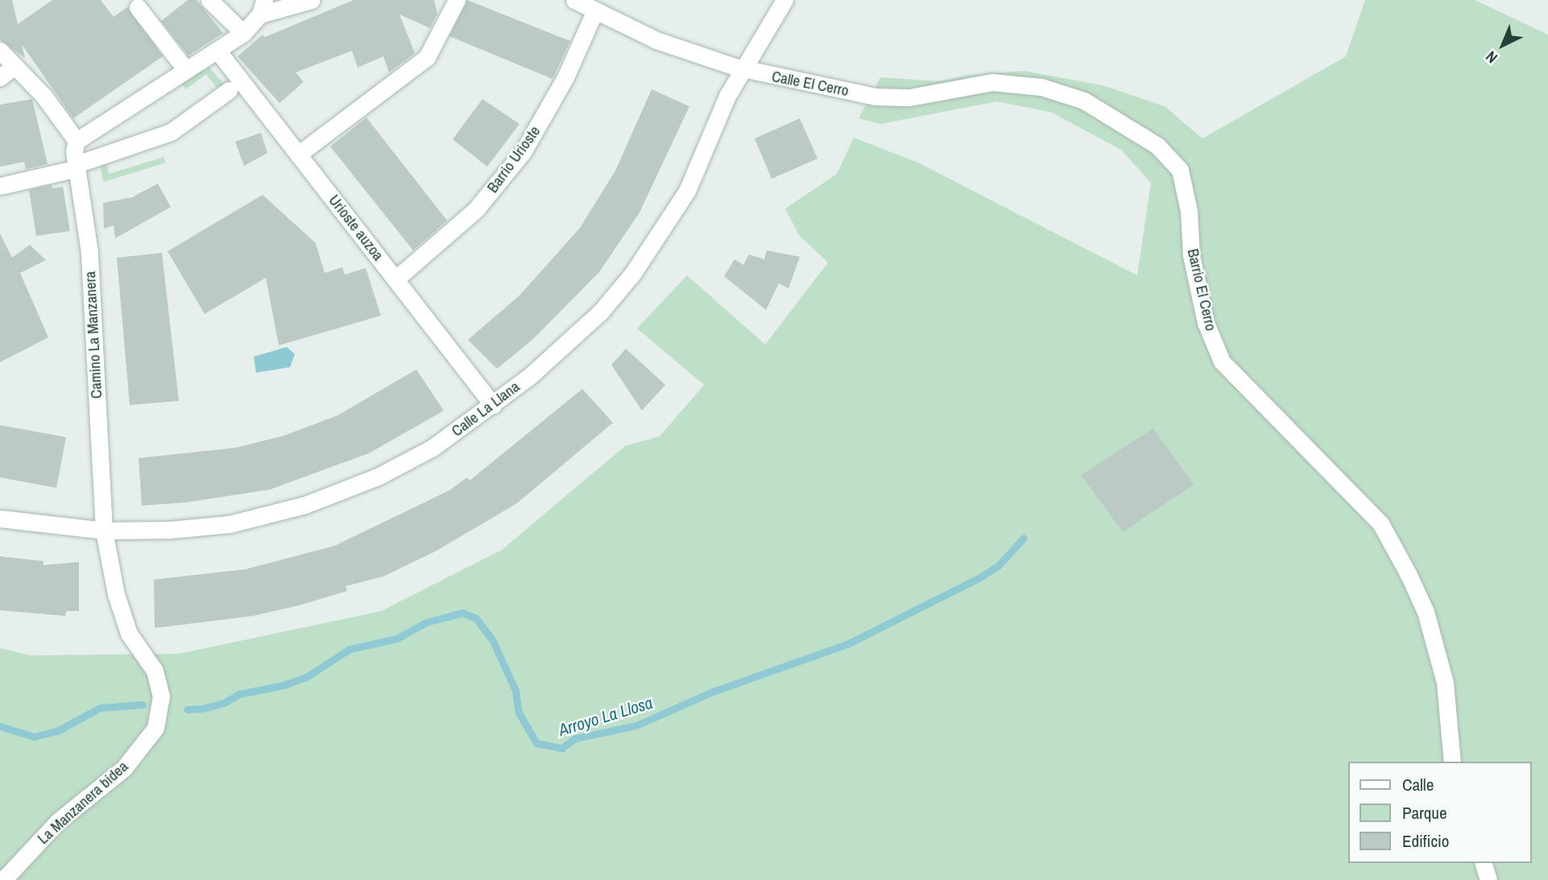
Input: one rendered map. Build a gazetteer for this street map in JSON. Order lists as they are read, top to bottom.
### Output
{
  "streets": {
    "street": [
      "Calle El Cerro",
      "Barrio Urioste",
      "Urioste auzoa",
      "Barrio El Cerro",
      "Camino La Manzanera",
      "Calle La Llana",
      "La Manzanera bidea"
    ]
  },
  "crossings": [
    ["Calle El Cerro", "Barrio El Cerro"],
    ["Calle El Cerro", "Calle La Llana"],
    ["Barrio Urioste", "Urioste auzoa"],
    ["Urioste auzoa", "Calle La Llana"],
    ["Camino La Manzanera", "Calle La Llana"],
    ["Camino La Manzanera", "La Manzanera bidea"],
    ["Calle La Llana", "La Manzanera bidea"]
  ],
  "water": ["Arroyo La Llosa"],
  "legend": ["Calle", "Parque", "Edificio"],
  "north": "bottom left"
}
